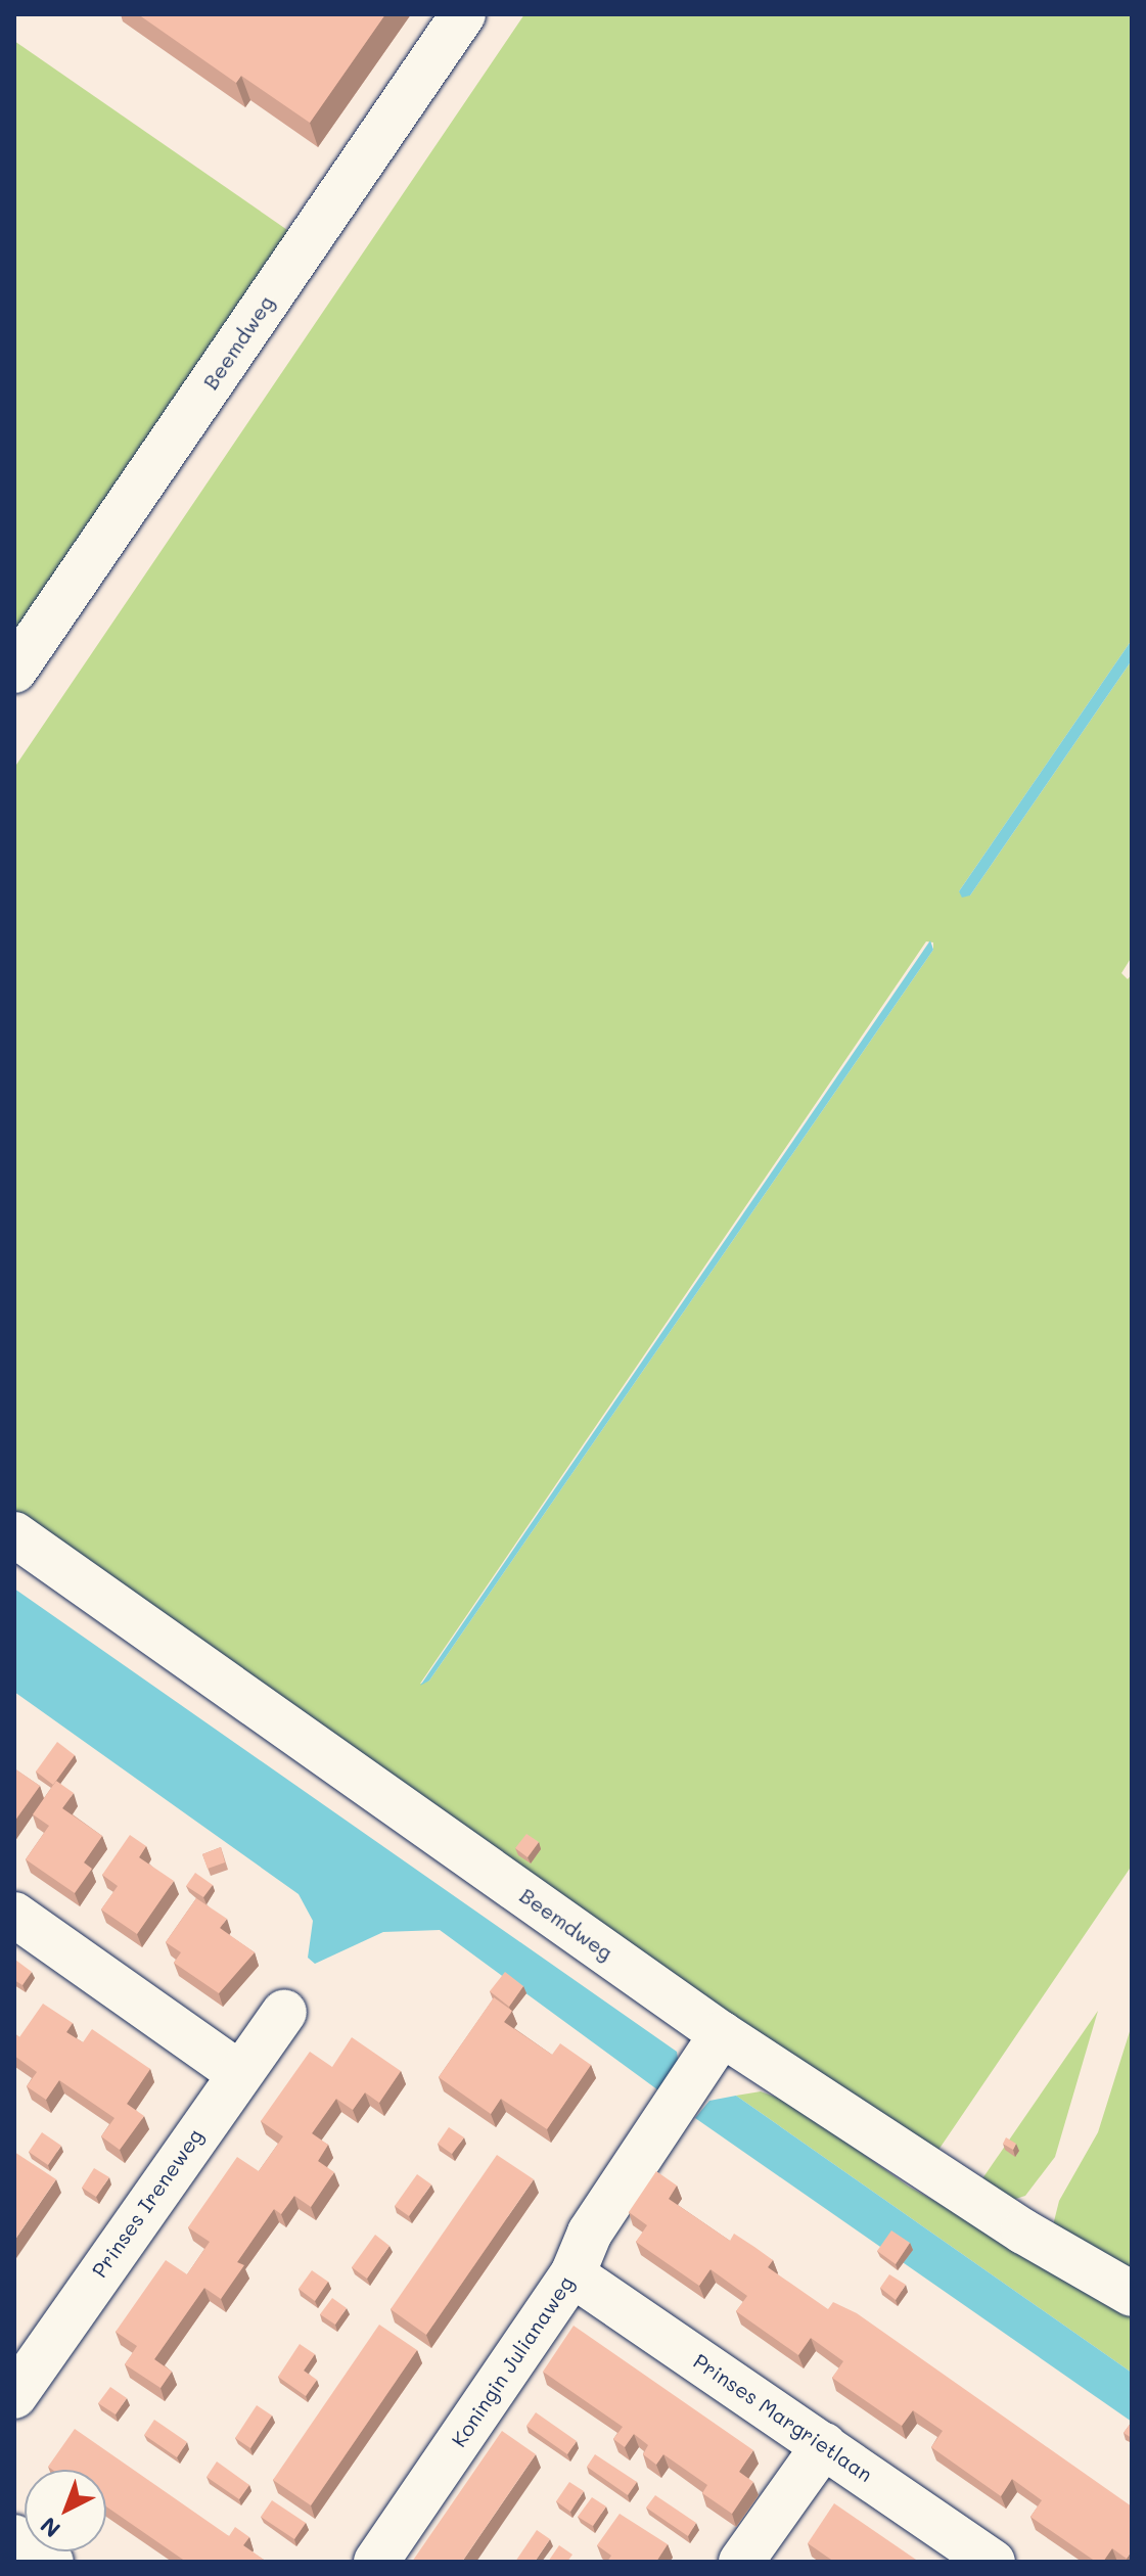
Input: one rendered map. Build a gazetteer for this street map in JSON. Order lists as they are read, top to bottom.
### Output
{
  "streets": {
    "street": [
      "Beemdweg",
      "Prinses Ireneweg",
      "Koningin Julianaweg",
      "Prinses Margrietlaan"
    ]
  },
  "crossings": [
    ["Beemdweg", "Koningin Julianaweg"],
    ["Koningin Julianaweg", "Prinses Margrietlaan"]
  ],
  "north": "bottom left"
}
